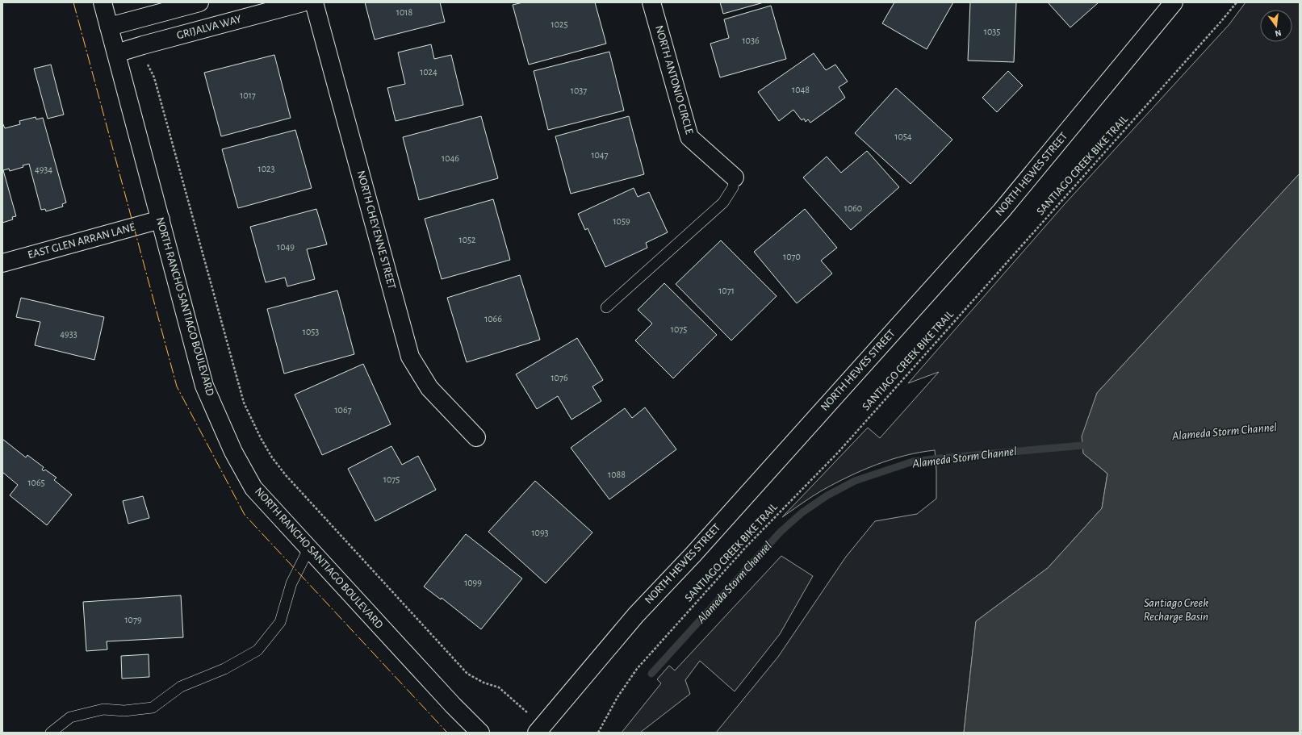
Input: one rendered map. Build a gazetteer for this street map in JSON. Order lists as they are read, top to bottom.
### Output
{
  "streets": {
    "street": [
      "GRIJALVA WAY",
      "NORTH ANTONIO CIRCLE",
      "NORTH HEWES STREET",
      "NORTH CHEYENNE STREET",
      "EAST GLEN ARRAN LANE",
      "NORTH RANCHO SANTIAGO BOULEVARD"
    ],
    "path": ["SANTIAGO CREEK BIKE TRAIL"]
  },
  "crossings": [
    ["GRIJALVA WAY", "NORTH RANCHO SANTIAGO BOULEVARD"],
    ["EAST GLEN ARRAN LANE", "NORTH RANCHO SANTIAGO BOULEVARD"]
  ],
  "water": ["Alameda Storm Channel", "Santiago Creek Recharge Basin"],
  "house_numbers": [
    "1018",
    "1025",
    "1035",
    "1036",
    "1024",
    "1048",
    "1037",
    "1017",
    "1054",
    "1047",
    "1046",
    "1023",
    "4934",
    "1060",
    "1059",
    "1052",
    "1049",
    "1070",
    "1071",
    "1066",
    "1075",
    "1053",
    "4933",
    "1076",
    "1067",
    "1088",
    "1075",
    "1065",
    "1093",
    "1099",
    "1079"
  ],
  "north": "bottom"
}
